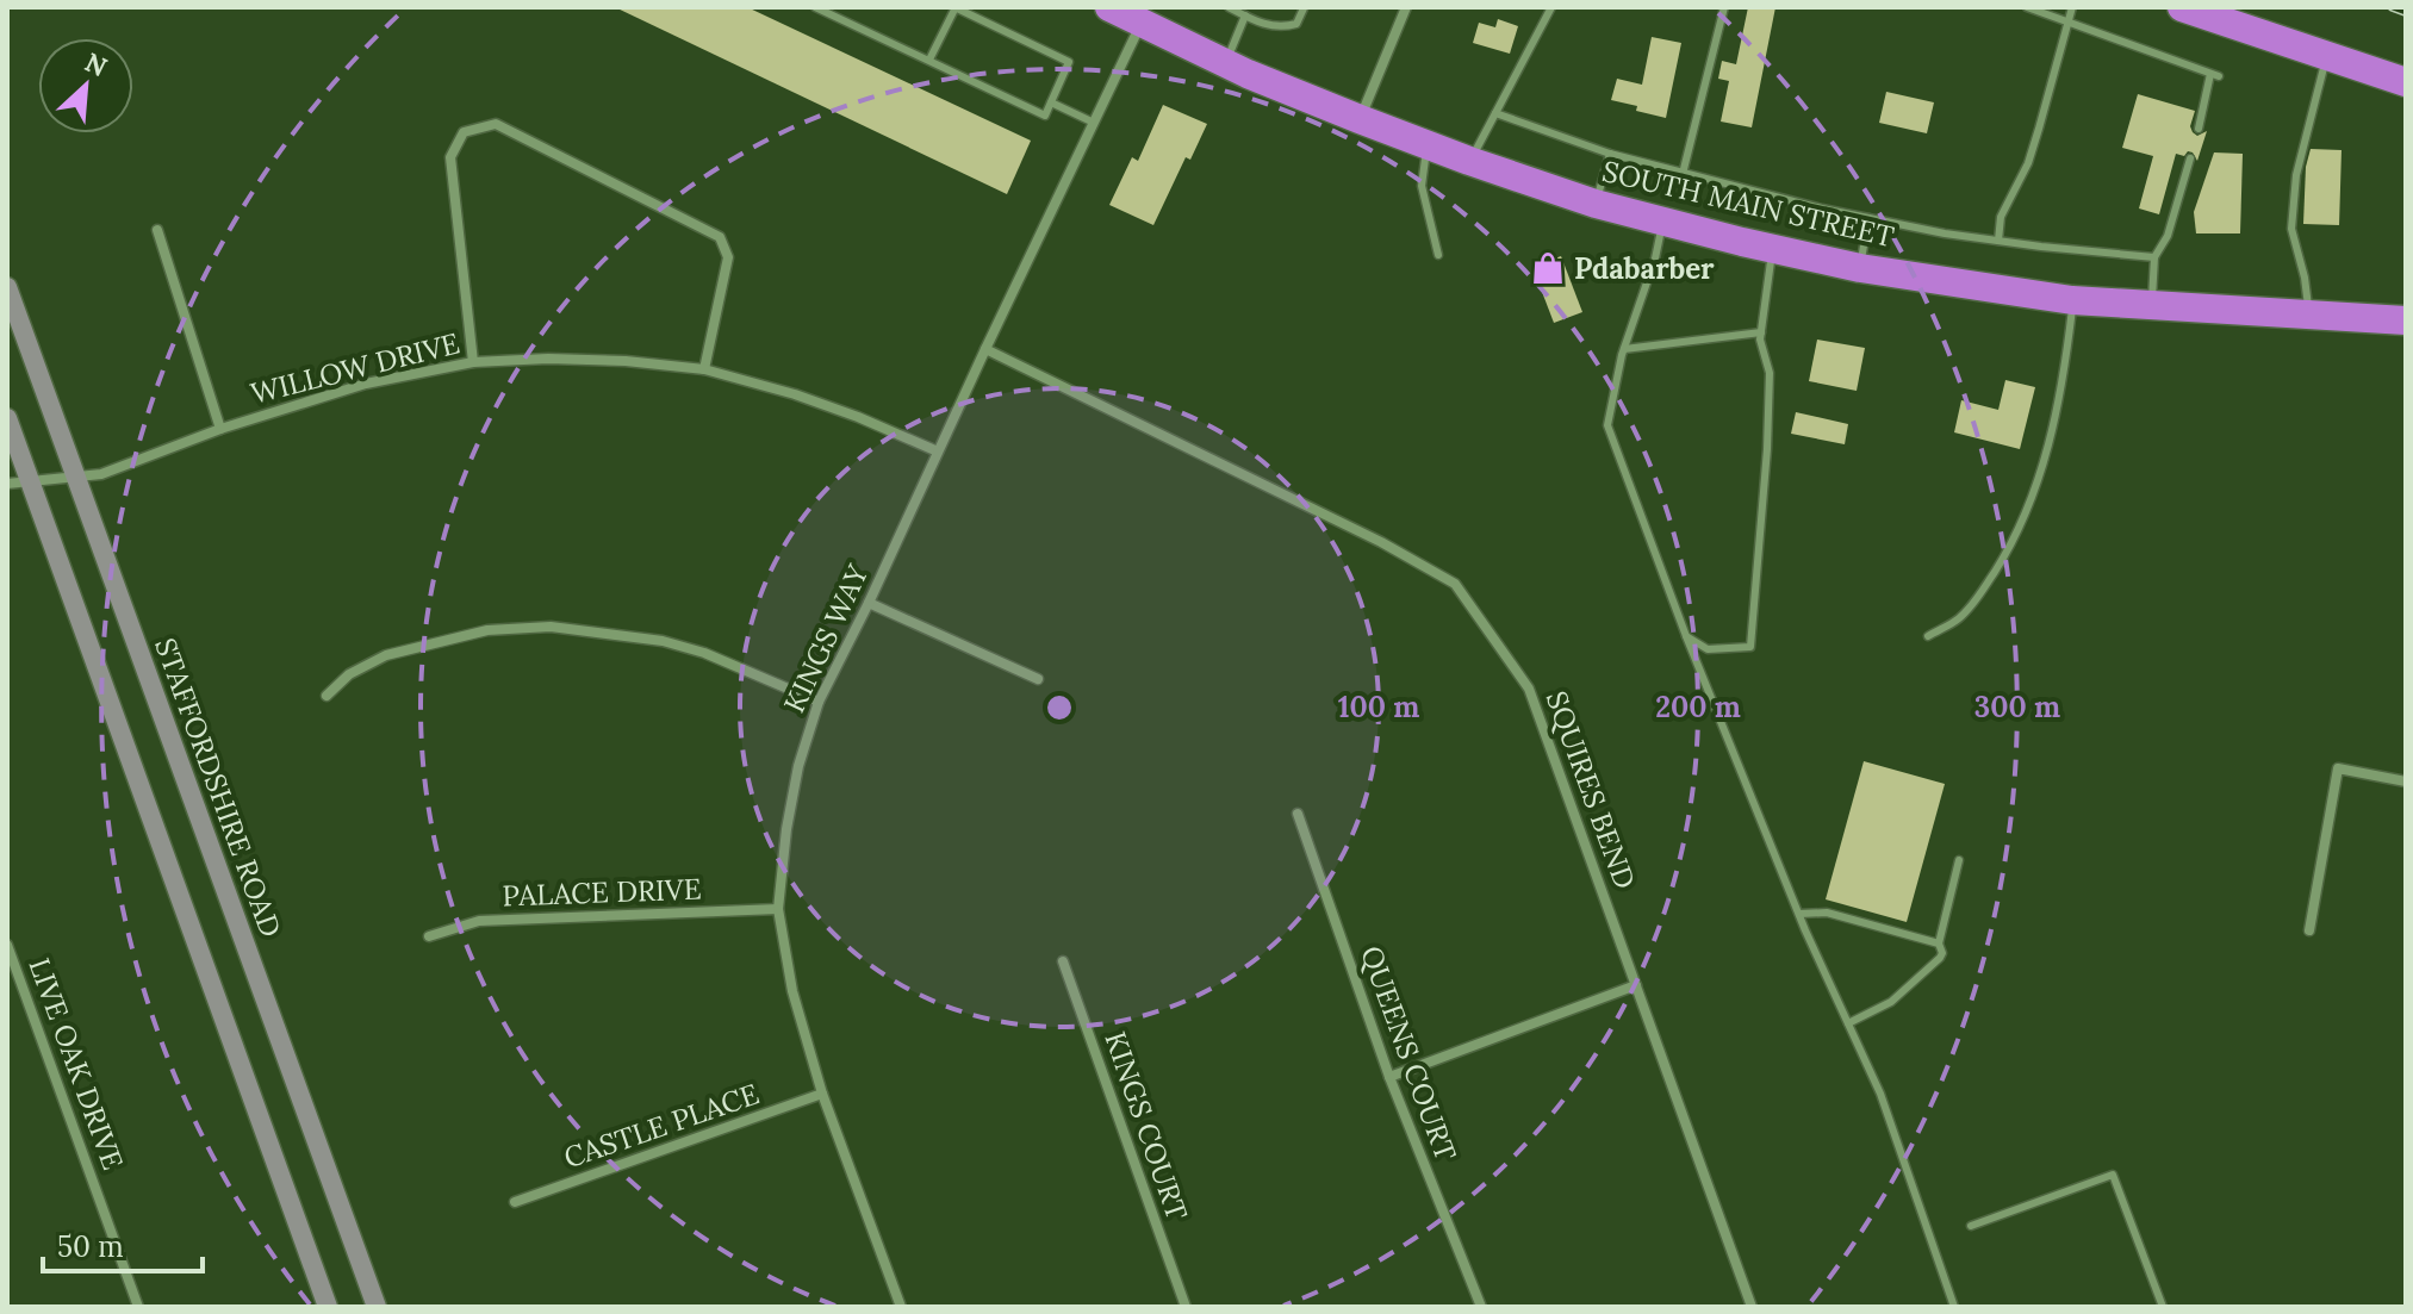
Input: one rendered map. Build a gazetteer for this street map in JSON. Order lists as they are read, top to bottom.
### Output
{
  "streets": {
    "highway": ["SOUTH MAIN STREET"],
    "main road": ["STAFFORDSHIRE ROAD"],
    "street": [
      "WILLOW DRIVE",
      "KINGS WAY",
      "SQUIRES BEND",
      "PALACE DRIVE",
      "QUEENS COURT",
      "LIVE OAK DRIVE",
      "CASTLE PLACE",
      "KINGS COURT"
    ]
  },
  "crossings": [
    ["SOUTH MAIN STREET", "KINGS WAY"],
    ["WILLOW DRIVE", "KINGS WAY"],
    ["WILLOW DRIVE", "STAFFORDSHIRE ROAD"],
    ["KINGS WAY", "SQUIRES BEND"],
    ["KINGS WAY", "PALACE DRIVE"],
    ["KINGS WAY", "CASTLE PLACE"]
  ],
  "places": {
    "shop": ["Pdabarber"]
  },
  "scale_bar": "50 m",
  "north": "top right",
  "rings": ["100 m", "200 m", "300 m"]
}
